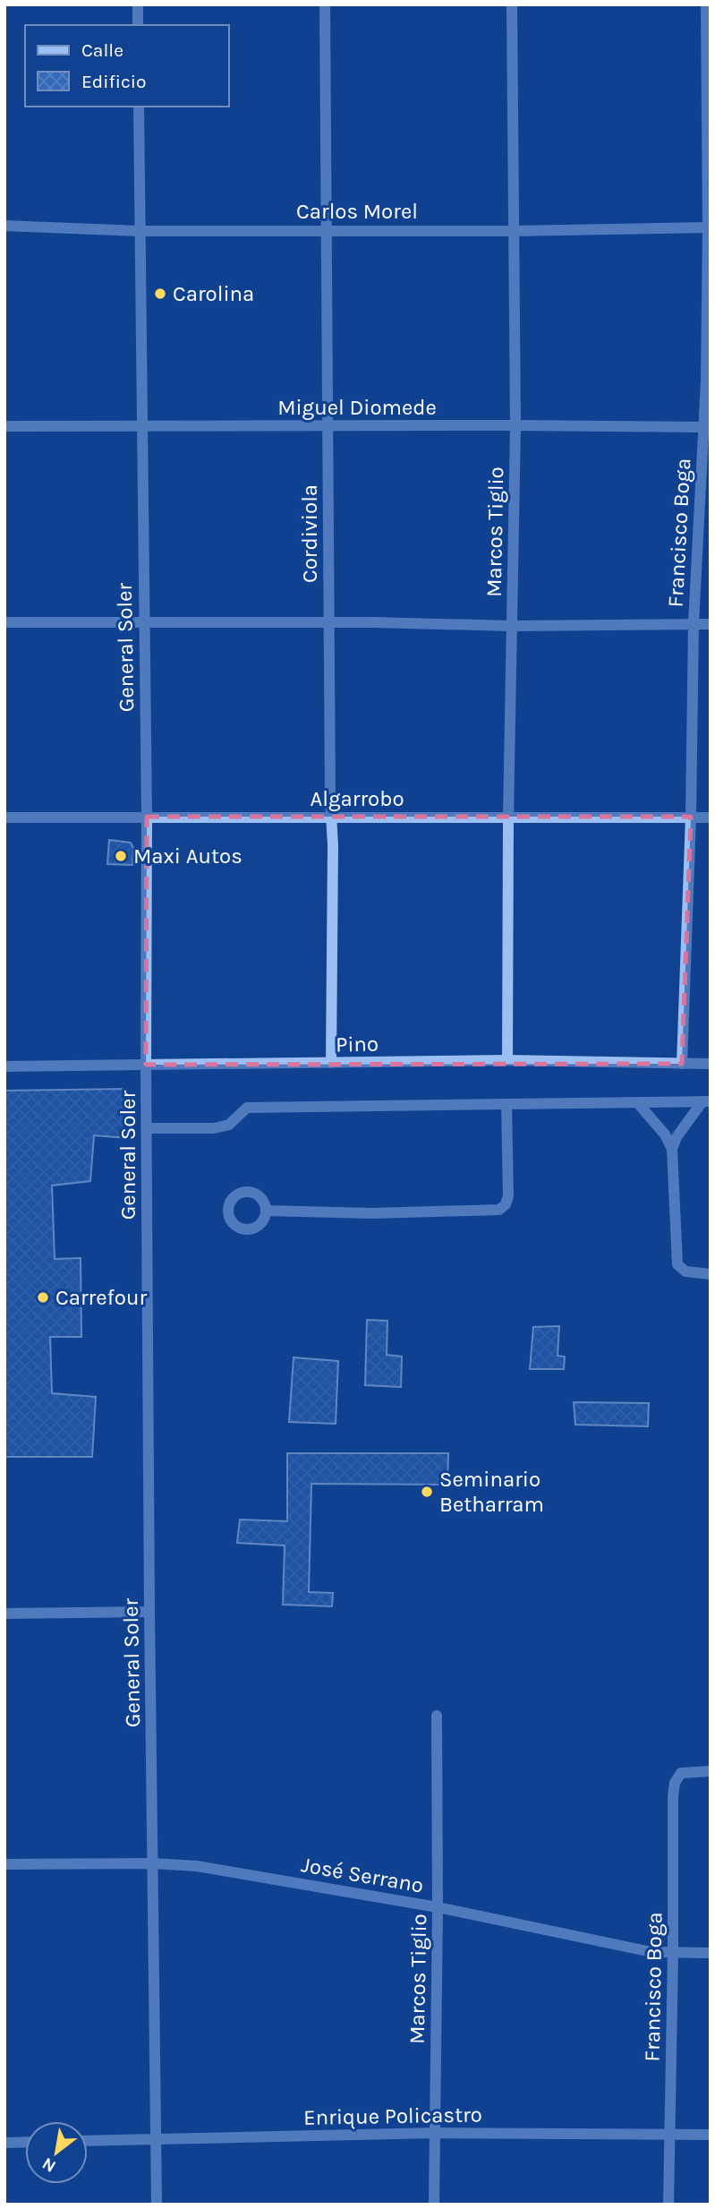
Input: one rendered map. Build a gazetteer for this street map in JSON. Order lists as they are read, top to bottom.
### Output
{
  "streets": {
    "street": [
      "Carlos Morel",
      "Miguel Diomede",
      "Marcos Tiglio",
      "Francisco Boga",
      "Cordiviola",
      "General Soler",
      "Algarrobo",
      "Pino",
      "José Serrano",
      "Enrique Policastro"
    ]
  },
  "crossings": [
    ["Carlos Morel", "Marcos Tiglio"],
    ["Carlos Morel", "Francisco Boga"],
    ["Carlos Morel", "Cordiviola"],
    ["Carlos Morel", "General Soler"],
    ["Miguel Diomede", "Marcos Tiglio"],
    ["Miguel Diomede", "Francisco Boga"],
    ["Miguel Diomede", "Cordiviola"],
    ["Miguel Diomede", "General Soler"],
    ["Marcos Tiglio", "Algarrobo"],
    ["Marcos Tiglio", "Pino"],
    ["Marcos Tiglio", "José Serrano"],
    ["Marcos Tiglio", "Enrique Policastro"],
    ["Francisco Boga", "Algarrobo"],
    ["Francisco Boga", "Pino"],
    ["Francisco Boga", "José Serrano"],
    ["Francisco Boga", "Enrique Policastro"],
    ["Cordiviola", "Algarrobo"],
    ["Cordiviola", "Pino"],
    ["General Soler", "Algarrobo"],
    ["General Soler", "Pino"],
    ["General Soler", "José Serrano"],
    ["General Soler", "Enrique Policastro"]
  ],
  "places": [
    "Carolina",
    "Maxi Autos",
    "Carrefour",
    "Seminario Betharram"
  ],
  "legend": ["Calle", "Edificio"],
  "north": "bottom left"
}
